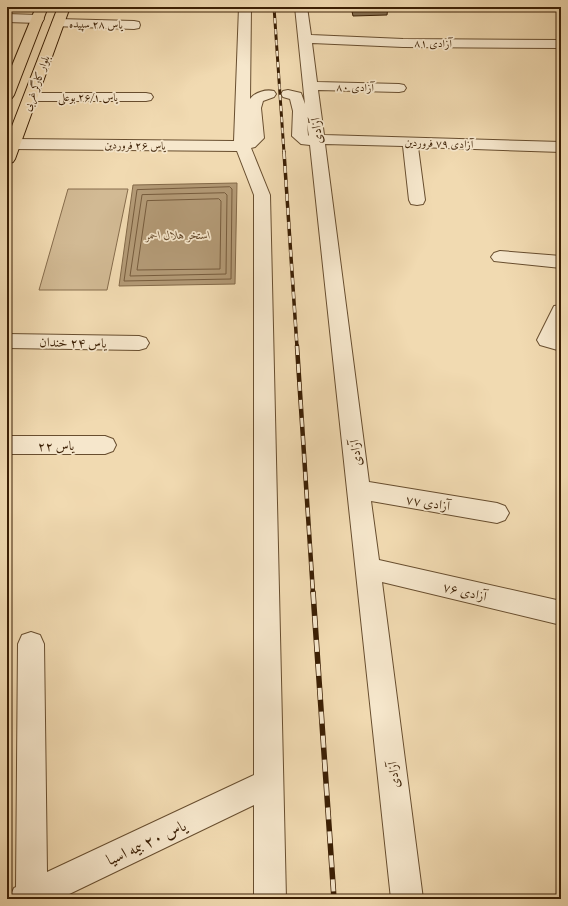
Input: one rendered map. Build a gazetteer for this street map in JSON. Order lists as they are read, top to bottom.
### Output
{
  "streets": {
    "main road": ["بلوار کارگر غربی"],
    "street": [
      "یاس ۲۸ سپیده",
      "آزادی ۸۱",
      "آزادی ۸۰",
      "یاس ۲۶/۱ بوعلی",
      "آزادی",
      "آزادی ۷۹ فروردین",
      "یاس ۲۶ فروردین",
      "یاس ۲۴ خندان",
      "یاس ۲۲",
      "آزادی ۷۷",
      "آزادی ۷۶",
      "یاس ۲۰ بیمه اسیا"
    ]
  },
  "crossings": [
    ["یاس ۲۸ سپیده", "بلوار کارگر غربی"],
    ["آزادی ۸۱", "آزادی"],
    ["بلوار کارگر غربی", "یاس ۲۶/۱ بوعلی"],
    ["بلوار کارگر غربی", "یاس ۲۶ فروردین"],
    ["آزادی ۸۰", "آزادی"],
    ["آزادی", "آزادی ۷۹ فروردین"],
    ["آزادی", "آزادی ۷۷"],
    ["آزادی", "آزادی ۷۶"]
  ],
  "water": ["استخر هلال احمر"]
}
